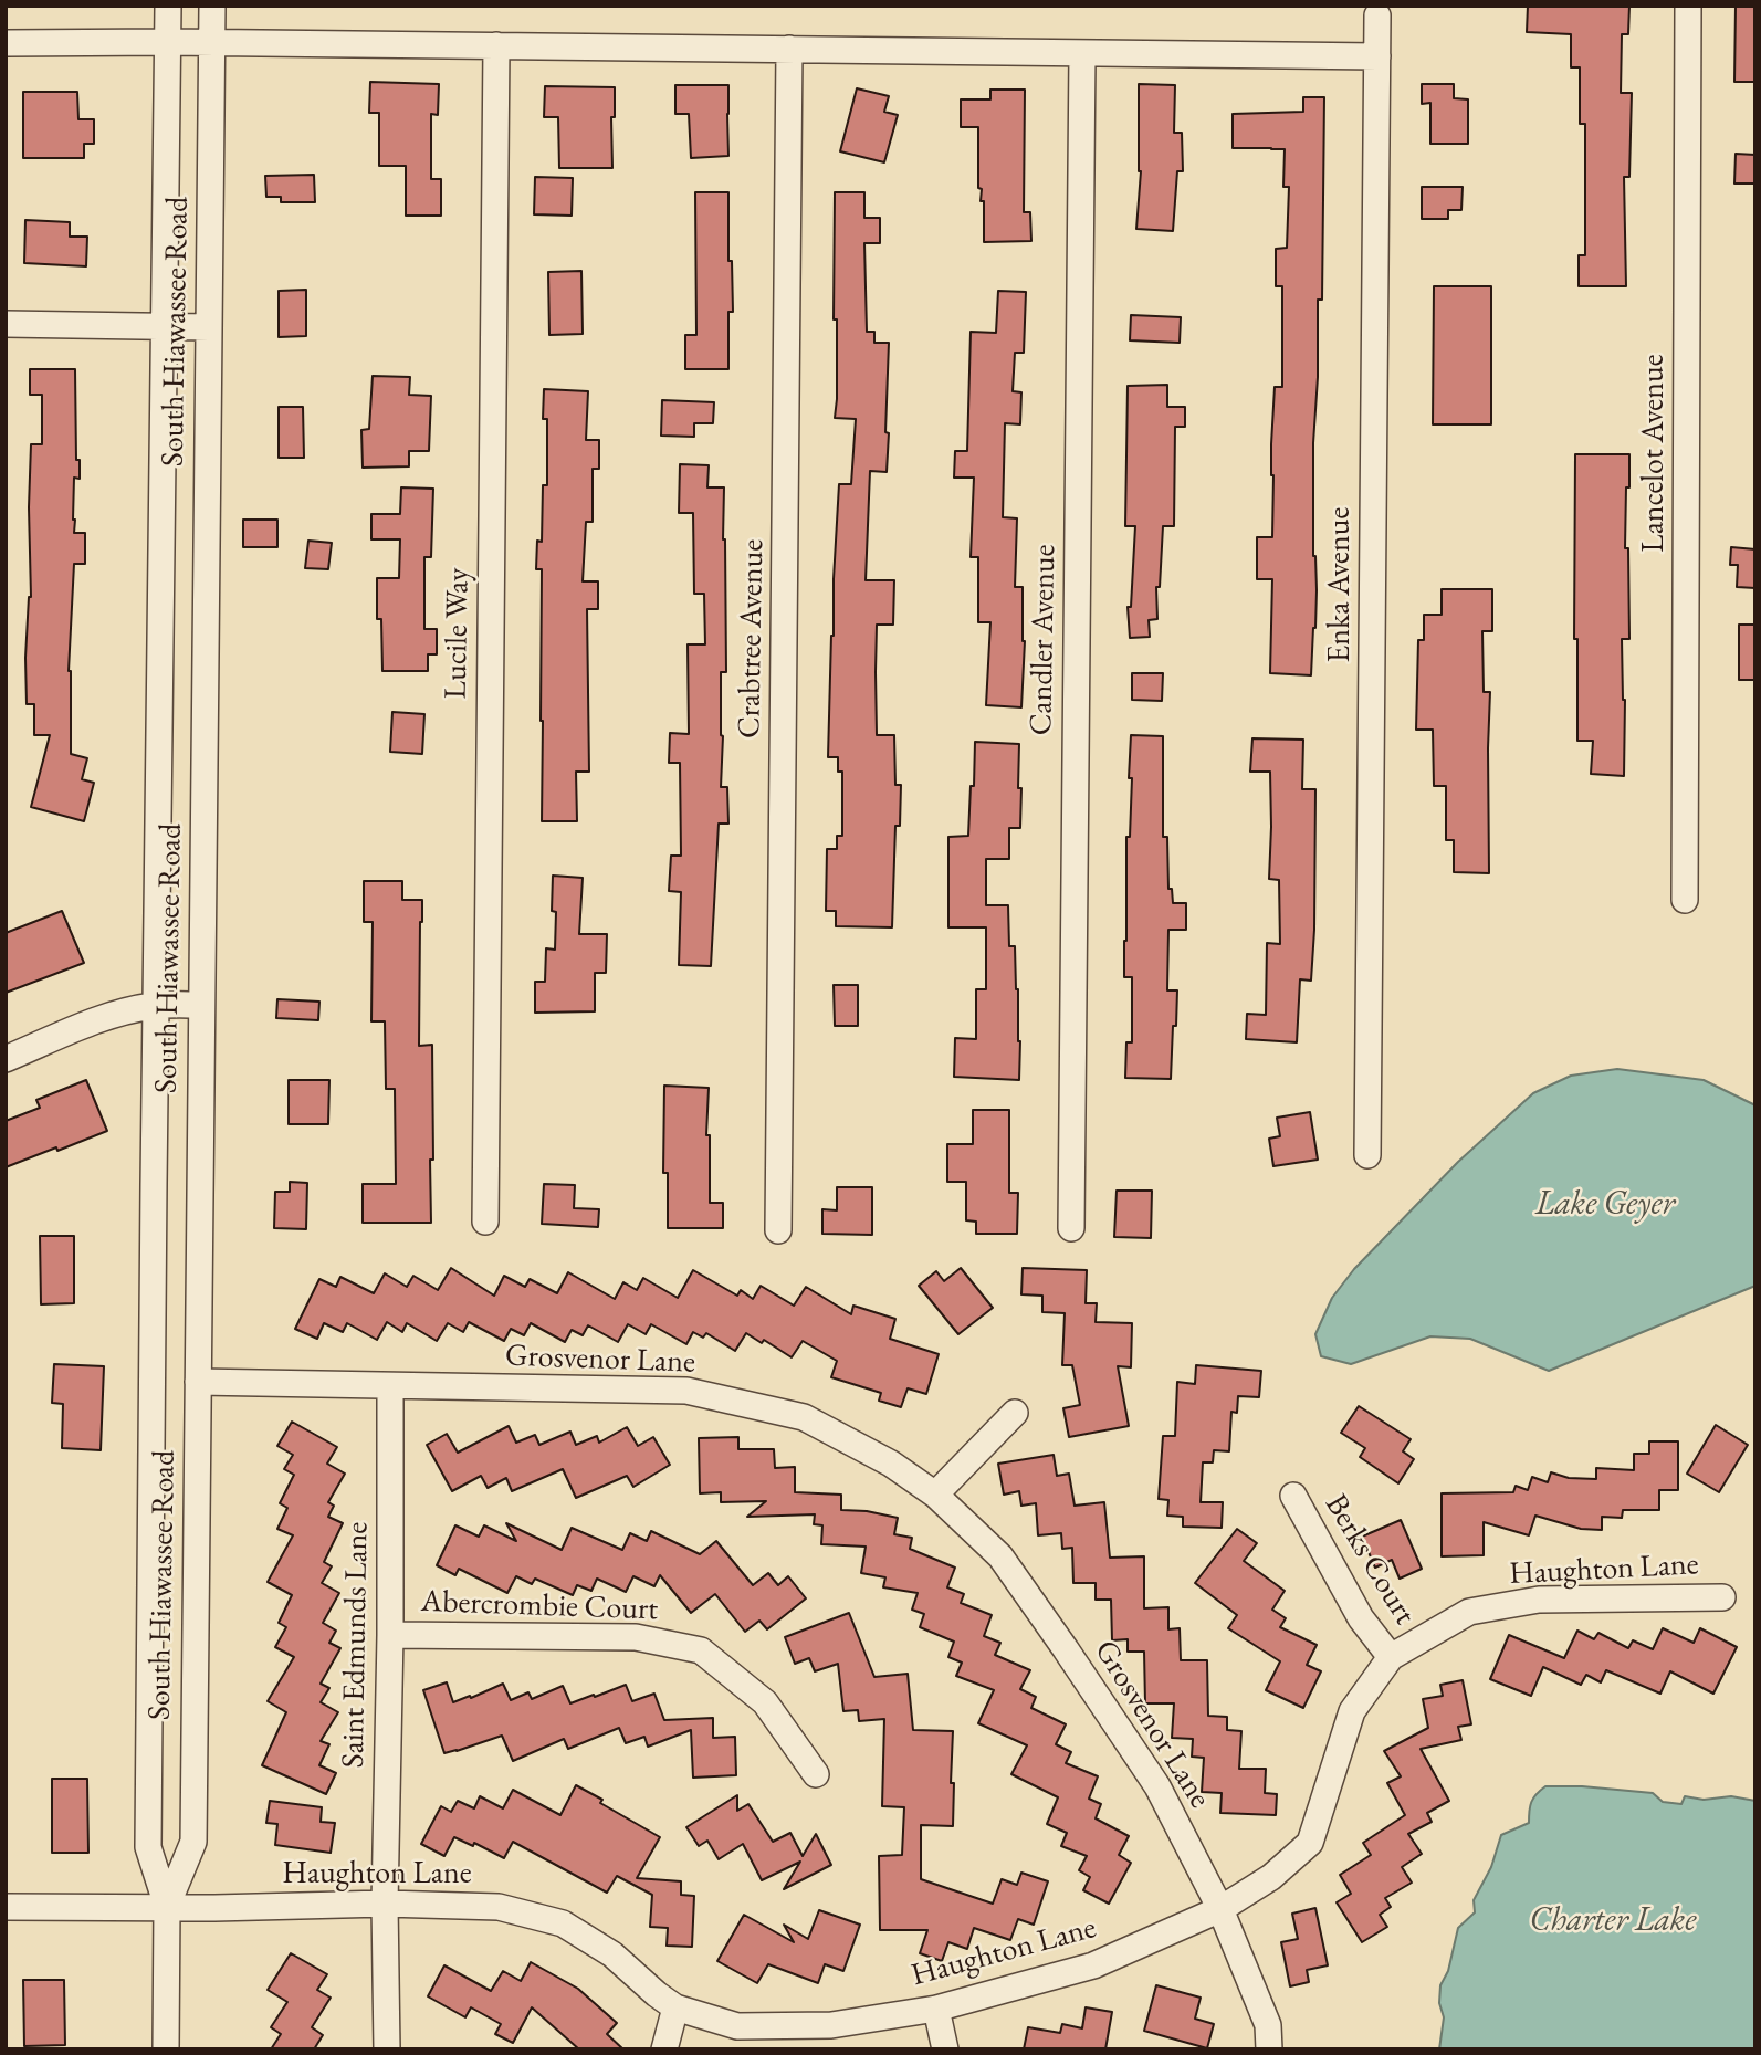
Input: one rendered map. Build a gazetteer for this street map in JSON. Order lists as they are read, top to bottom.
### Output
{
  "streets": {
    "street": [
      "South Hiawassee Road",
      "Lancelot Avenue",
      "Enka Avenue",
      "Lucile Way",
      "Crabtree Avenue",
      "Candler Avenue",
      "Grosvenor Lane",
      "Berks Court",
      "Haughton Lane",
      "Abercrombie Court",
      "Saint Edmunds Lane"
    ]
  },
  "crossings": [
    ["South Hiawassee Road", "Grosvenor Lane"],
    ["South Hiawassee Road", "Haughton Lane"],
    ["Grosvenor Lane", "Haughton Lane"],
    ["Grosvenor Lane", "Saint Edmunds Lane"],
    ["Berks Court", "Haughton Lane"],
    ["Haughton Lane", "Saint Edmunds Lane"],
    ["Abercrombie Court", "Saint Edmunds Lane"]
  ],
  "water": ["Lake Geyer", "Charter Lake"]
}
